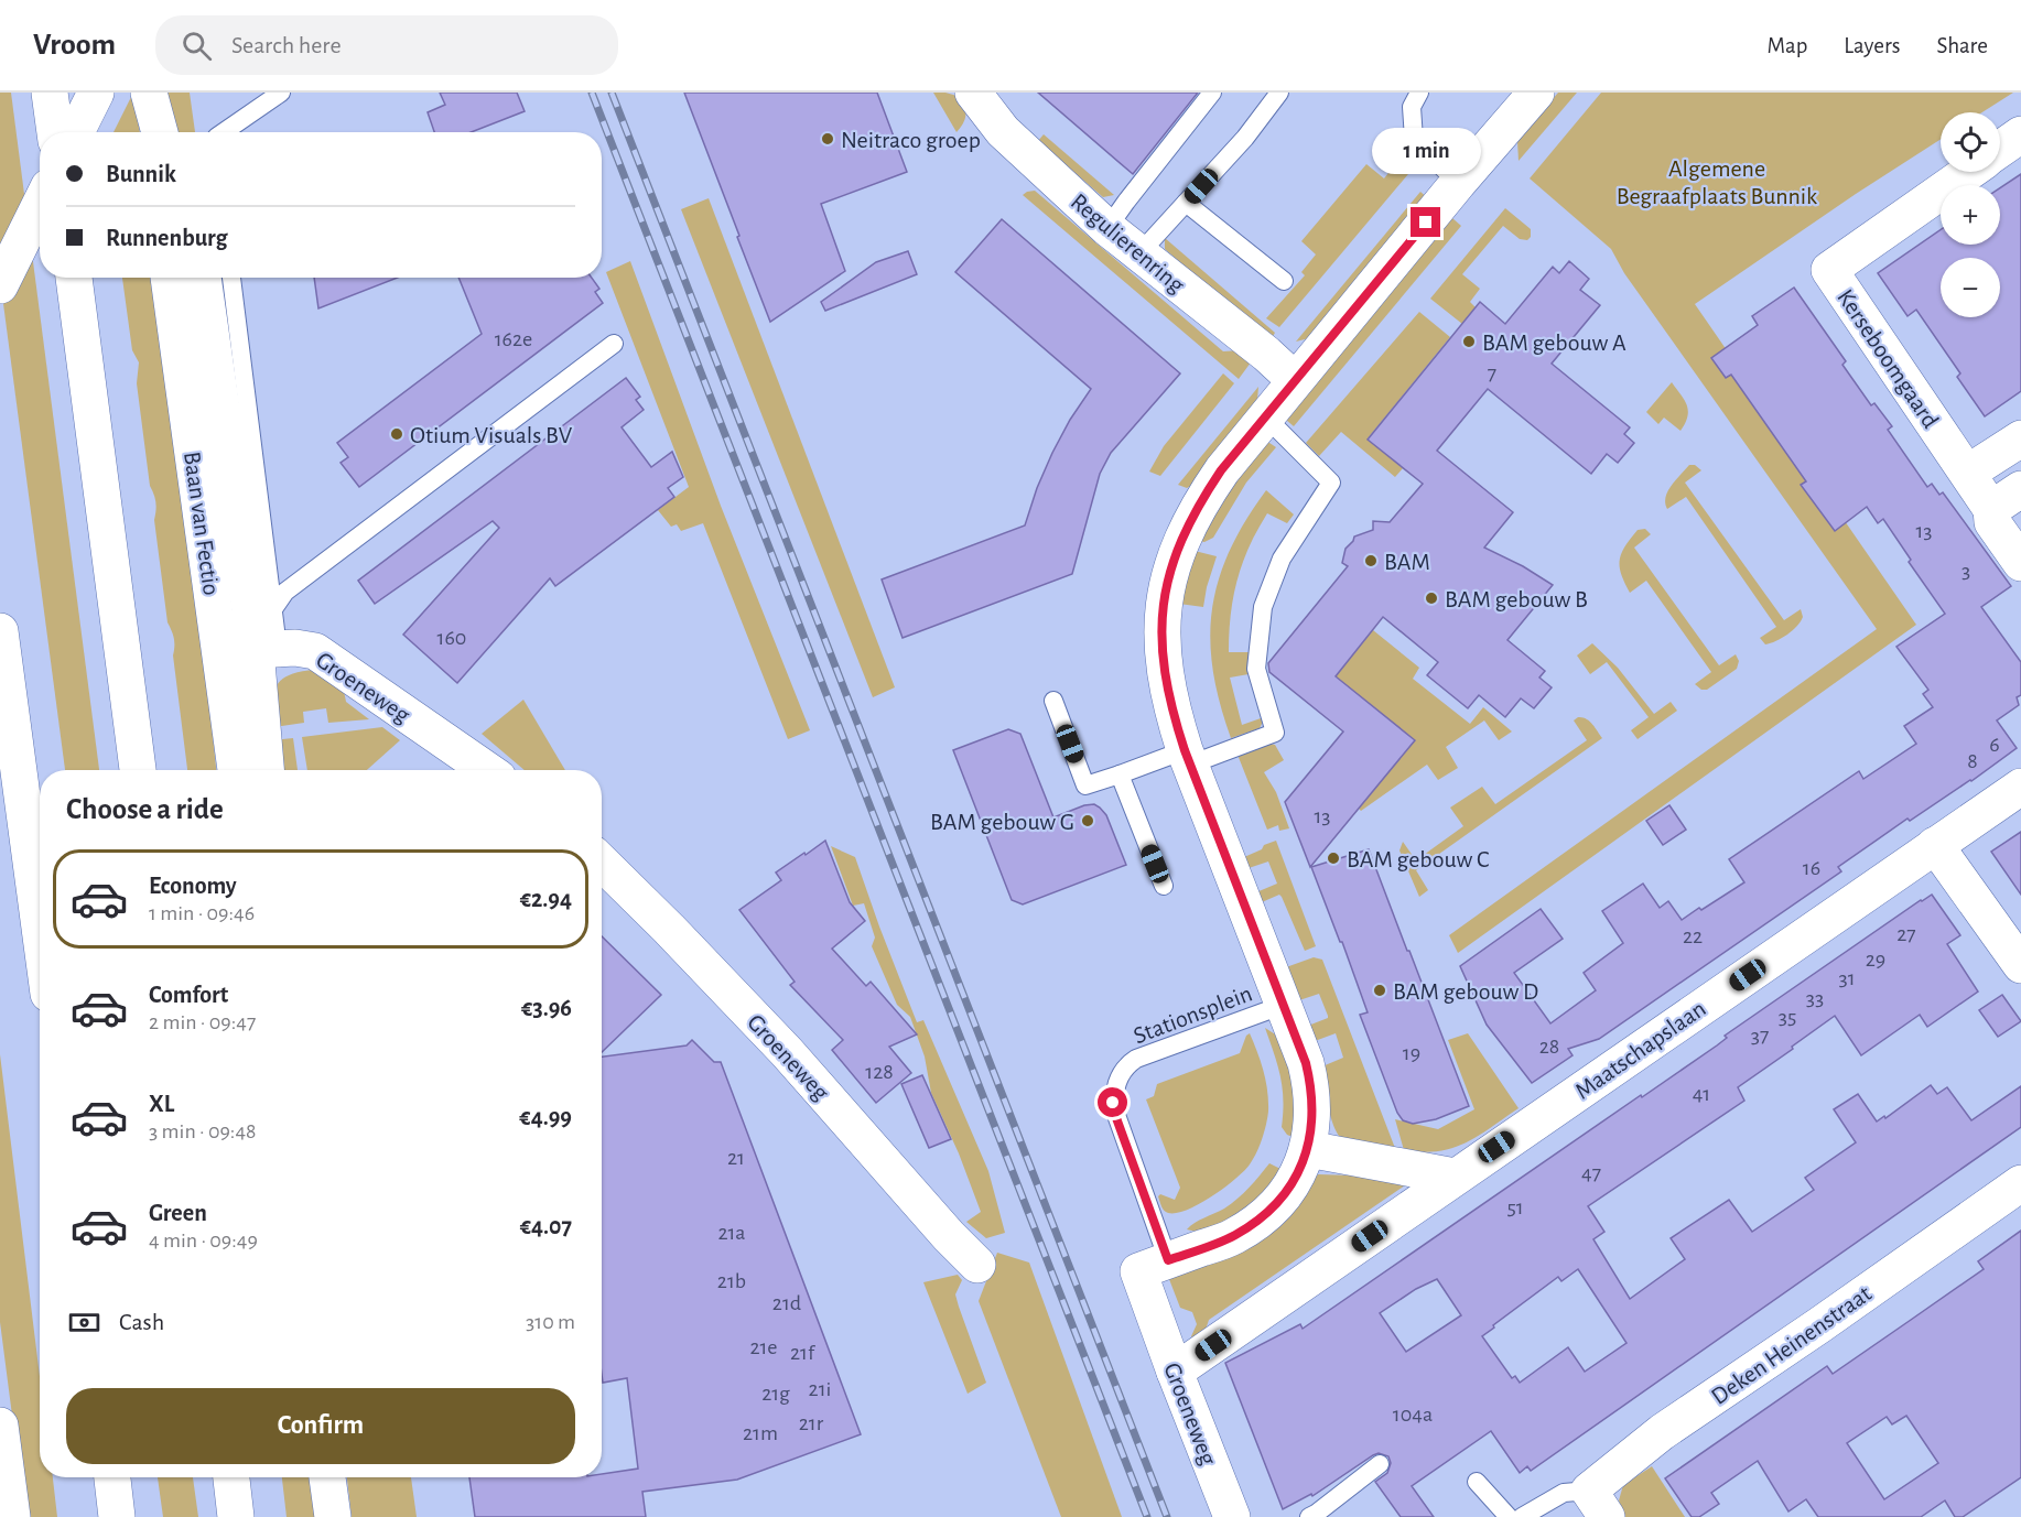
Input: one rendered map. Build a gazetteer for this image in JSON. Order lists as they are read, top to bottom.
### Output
{
  "streets": {
    "main road": [
      "Regulierenring",
      "Kerseboomgaard",
      "Baan van Fectio",
      "Groeneweg",
      "Maatschapslaan",
      "Deken Heinenstraat"
    ],
    "lane": ["Stationsplein"]
  },
  "crossings": [
    ["Baan van Fectio", "Groeneweg"],
    ["Groeneweg", "Stationsplein"],
    ["Groeneweg", "Maatschapslaan"]
  ],
  "parks": ["Algemene Begraafplaats Bunnik"],
  "places": [
    "Neitraco groep",
    "BAM gebouw A",
    "Otium Visuals BV",
    "BAM",
    "BAM gebouw B",
    "BAM gebouw G",
    "BAM gebouw C",
    "BAM gebouw D"
  ],
  "house_numbers": [
    "162e",
    "7",
    "13",
    "3",
    "160",
    "6",
    "8",
    "13",
    "16",
    "27",
    "22",
    "29",
    "31",
    "33",
    "35",
    "37",
    "28",
    "19",
    "128",
    "41",
    "21",
    "47",
    "51",
    "21a",
    "21b",
    "21d",
    "21e",
    "21f",
    "21i",
    "21g",
    "104a",
    "21r",
    "21m"
  ],
  "page": {
    "header": "Vroom",
    "search": "Search here",
    "nav": ["Map", "Layers", "Share"],
    "map_buttons": ["+", "−"],
    "bubble": "1 min",
    "banner": ["Bunnik", "Runnenburg"],
    "heading": "Choose a ride",
    "list": [
      {
        "name": "Economy",
        "note": "1 min · 09:46",
        "value": "€2.94"
      },
      {
        "name": "Comfort",
        "note": "2 min · 09:47",
        "value": "€3.96"
      },
      {
        "name": "XL",
        "note": "3 min · 09:48",
        "value": "€4.99"
      },
      {
        "name": "Green",
        "note": "4 min · 09:49",
        "value": "€4.07"
      }
    ],
    "pay": ["Cash", "310 m"],
    "buttons": "Confirm"
  }
}
